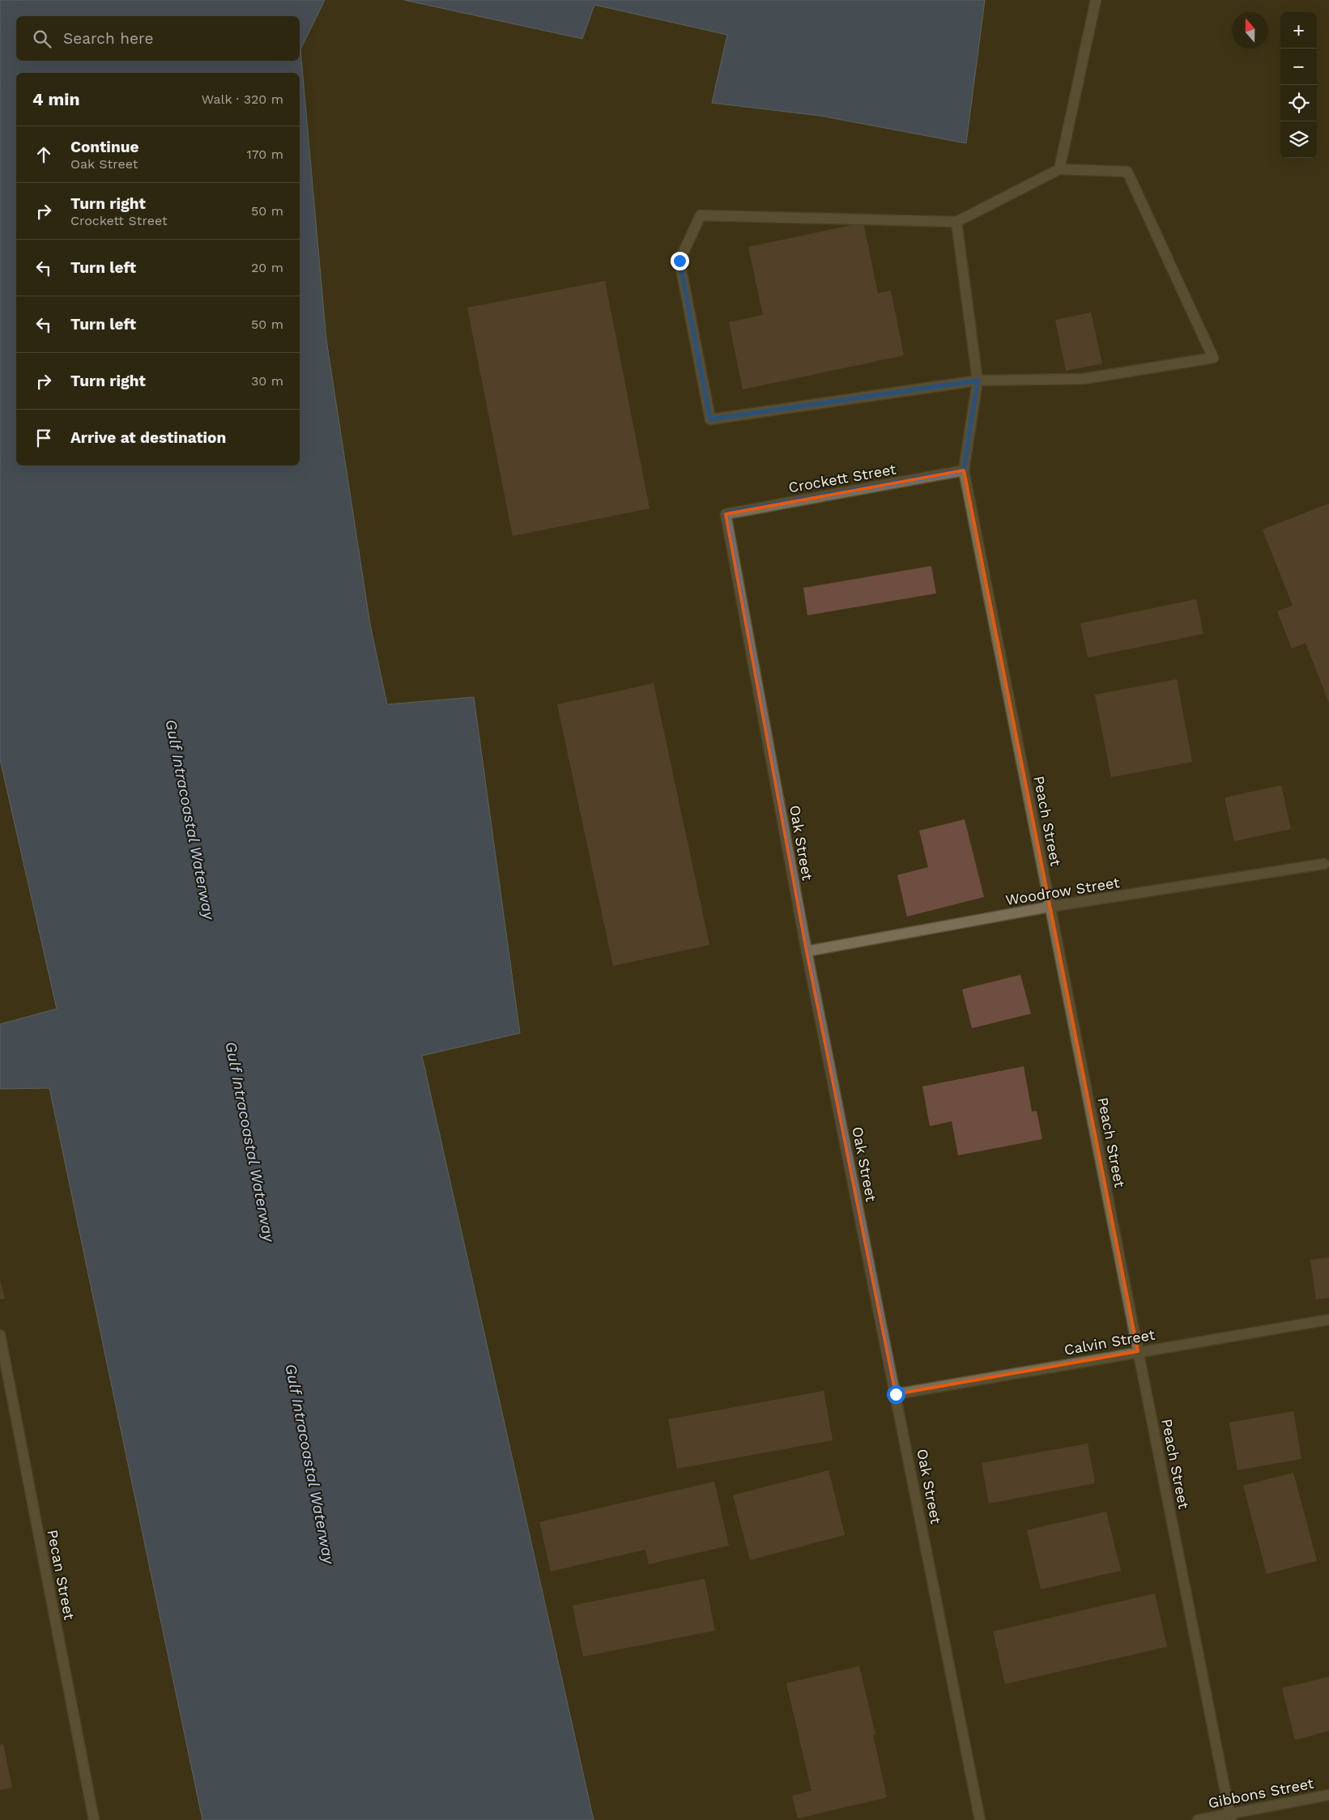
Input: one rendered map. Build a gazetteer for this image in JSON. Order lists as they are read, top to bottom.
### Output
{
  "streets": {
    "street": [
      "Crockett Street",
      "Peach Street",
      "Oak Street",
      "Woodrow Street",
      "Calvin Street",
      "Pecan Street",
      "Gibbons Street"
    ]
  },
  "crossings": [
    ["Crockett Street", "Peach Street"],
    ["Crockett Street", "Oak Street"],
    ["Peach Street", "Woodrow Street"],
    ["Peach Street", "Calvin Street"],
    ["Peach Street", "Gibbons Street"],
    ["Oak Street", "Woodrow Street"],
    ["Oak Street", "Calvin Street"]
  ],
  "water": ["Gulf Intracoastal Waterway"],
  "north": "top",
  "page": {
    "map_buttons": ["+", "−"],
    "search": "Search here",
    "heading": ["4 min", "Walk · 320 m"],
    "list": [
      ["Continue", "Oak Street", "170 m"],
      ["Turn right", "Crockett Street", "50 m"],
      ["Turn left", "20 m"],
      ["Turn left", "50 m"],
      ["Turn right", "30 m"],
      "Arrive at destination"
    ]
  }
}
